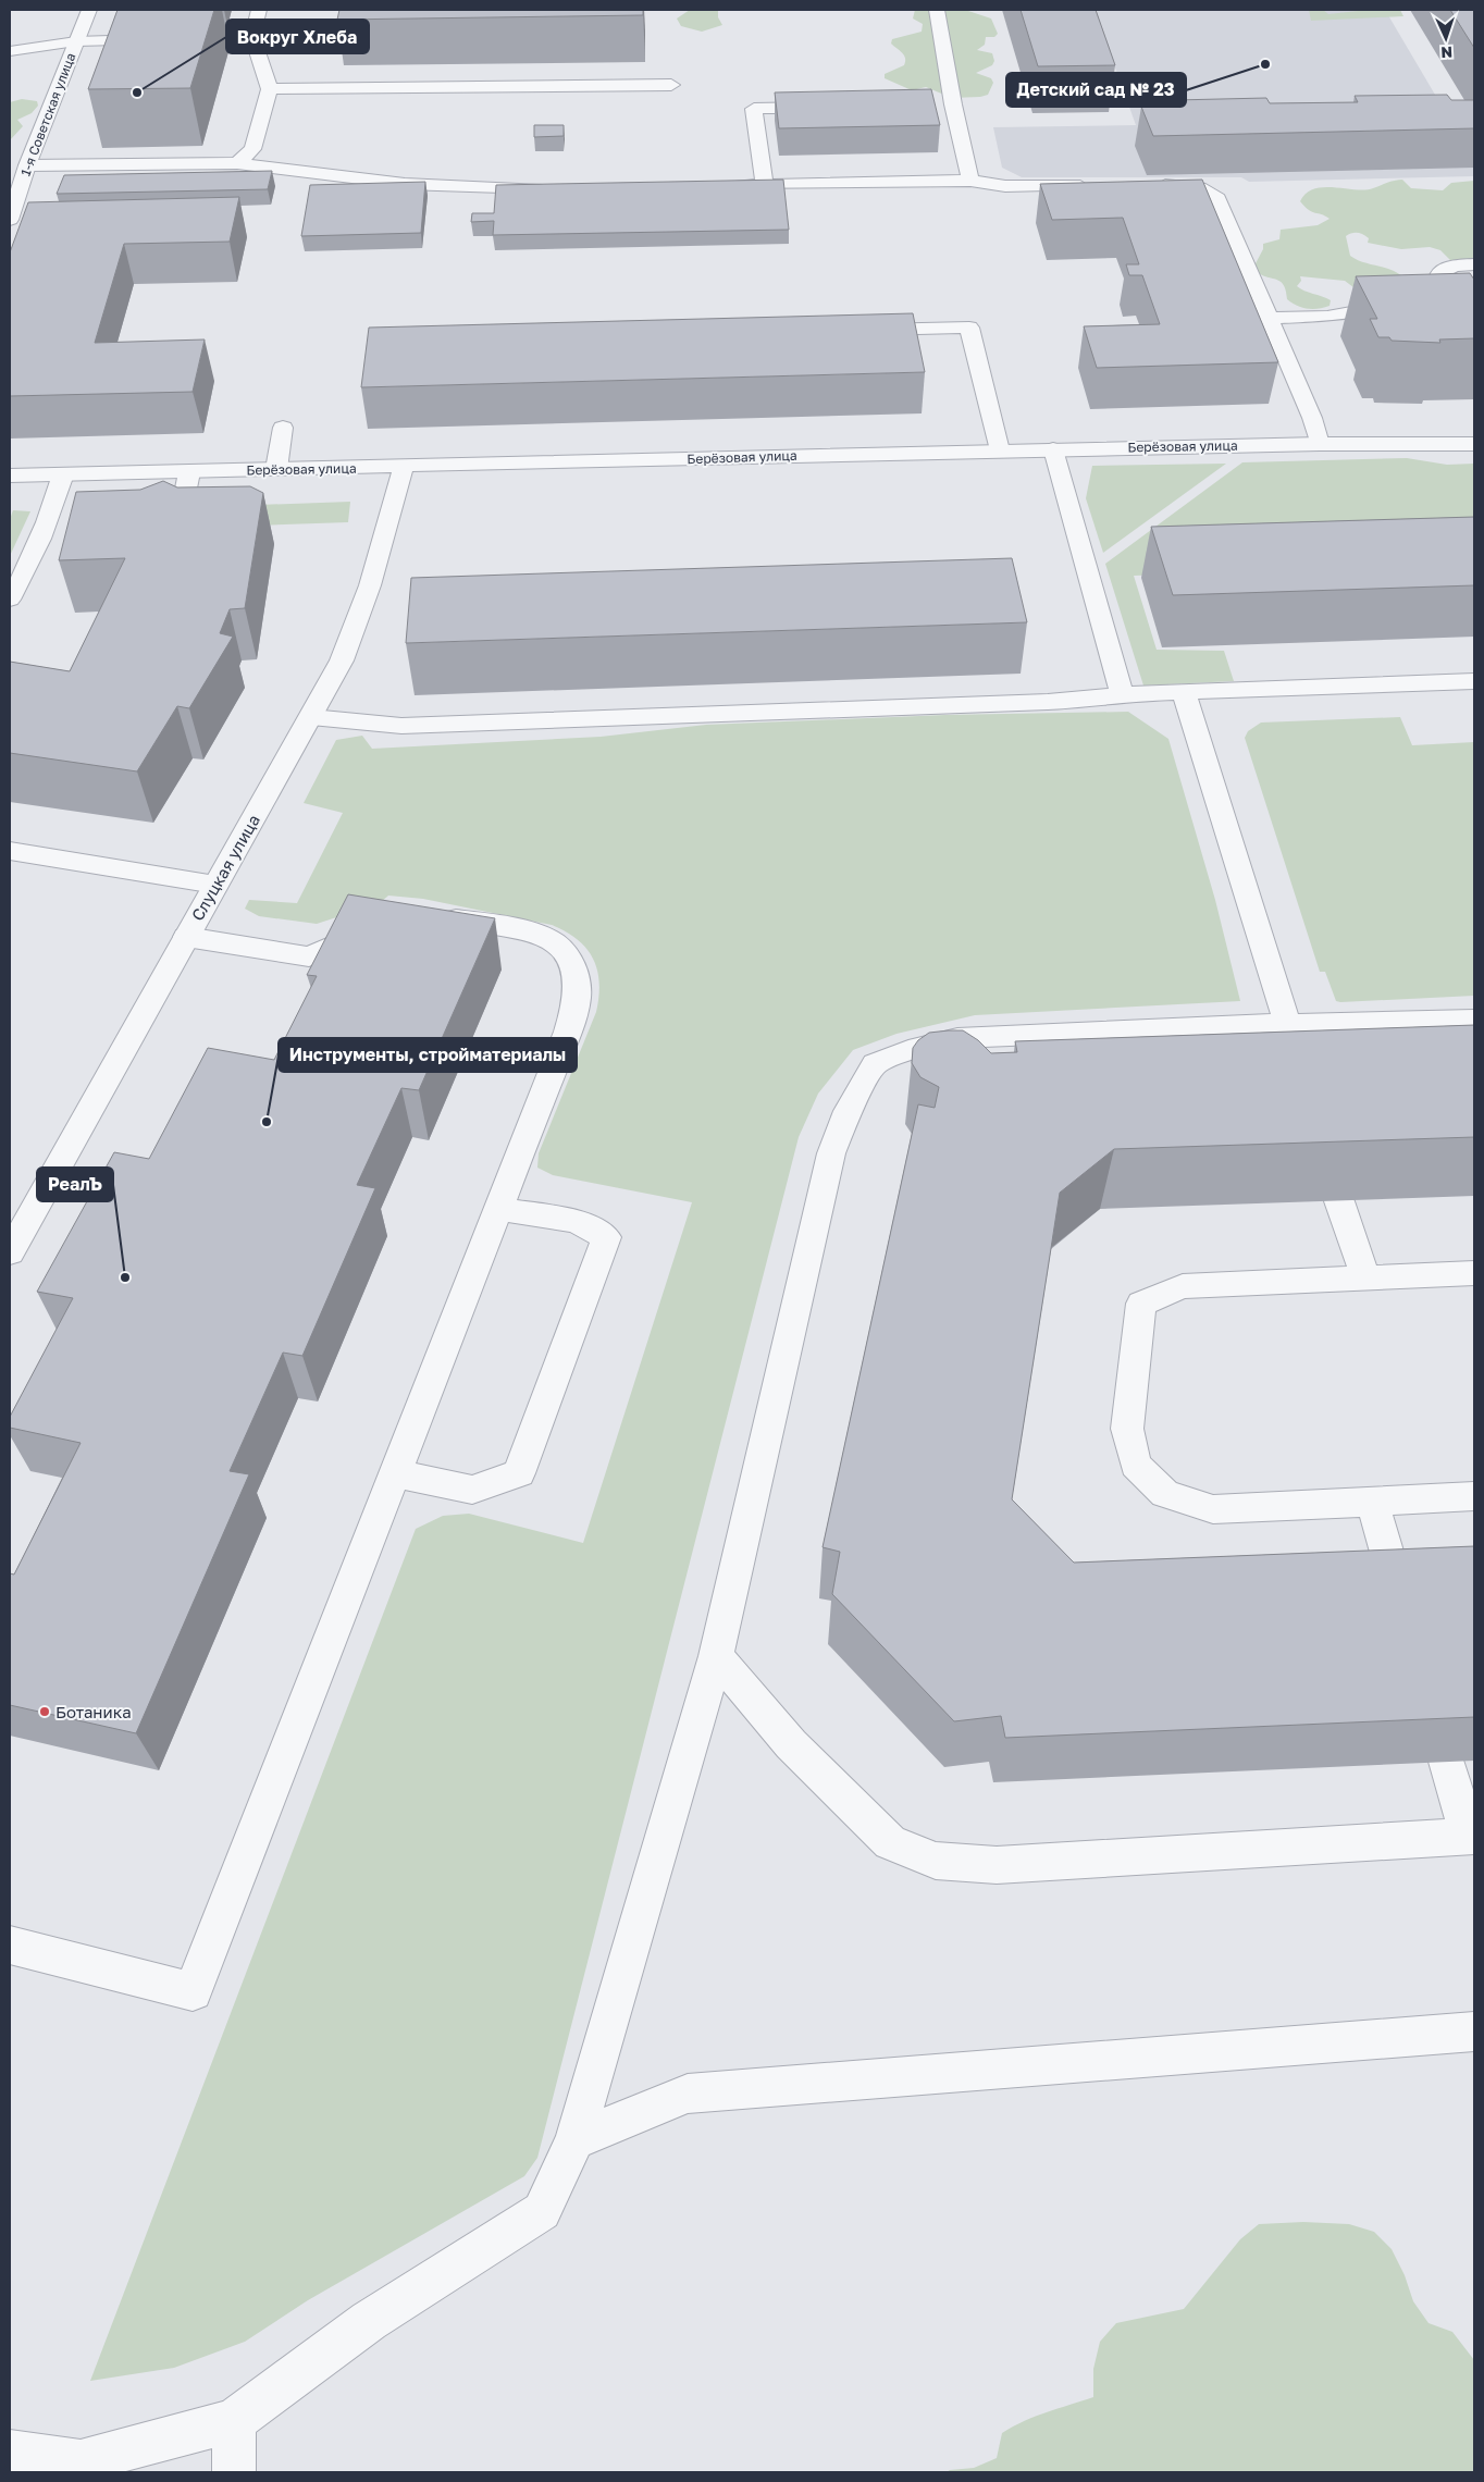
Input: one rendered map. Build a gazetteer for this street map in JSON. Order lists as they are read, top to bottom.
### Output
{
  "streets": {
    "street": ["1-я Советская улица", "Берёзовая улица", "Слуцкая улица"]
  },
  "crossings": [
    ["Берёзовая улица", "Слуцкая улица"]
  ],
  "places": [
    "Детский сад № 23",
    "Вокруг Хлеба",
    "Инструменты, стройматериалы",
    "РеалЪ",
    "Ботаника"
  ],
  "north": "bottom"
}
